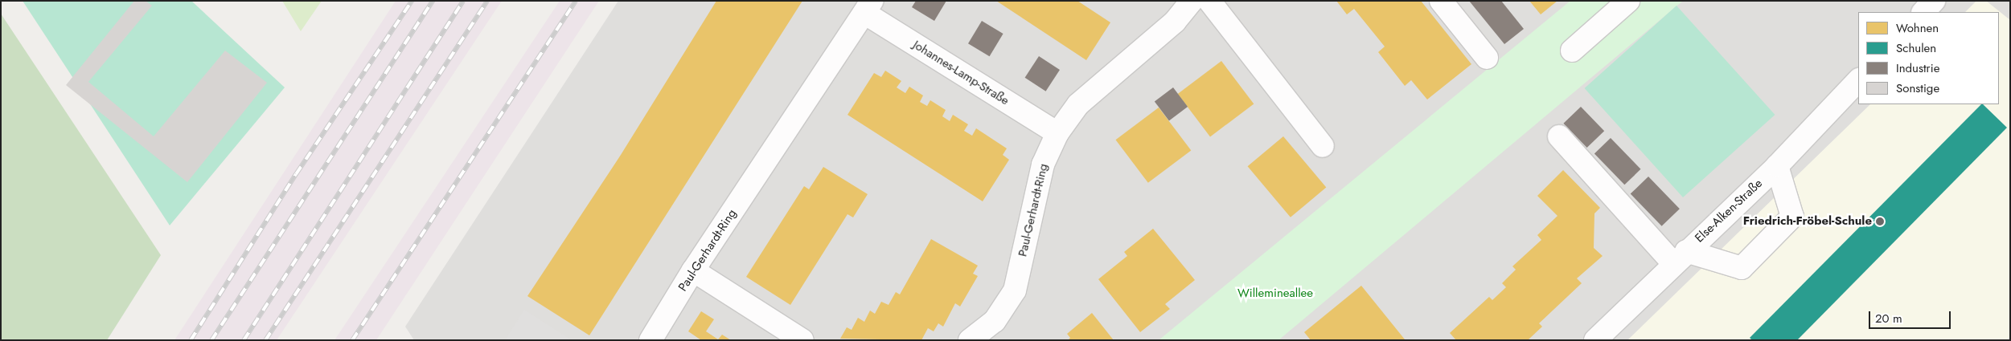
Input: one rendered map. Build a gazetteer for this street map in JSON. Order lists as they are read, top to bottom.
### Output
{
  "streets": {
    "street": ["Johannes-Lamp-Straße", "Paul-Gerhardt-Ring", "Else-Alken-Straße"]
  },
  "crossings": [
    ["Johannes-Lamp-Straße", "Paul-Gerhardt-Ring"]
  ],
  "parks": ["Willemineallee"],
  "places": ["Friedrich-Fröbel-Schule"],
  "legend": [
    "Wohnen",
    "Schulen",
    "Industrie",
    "Sonstige"
  ],
  "scale_bar": "20 m"
}
